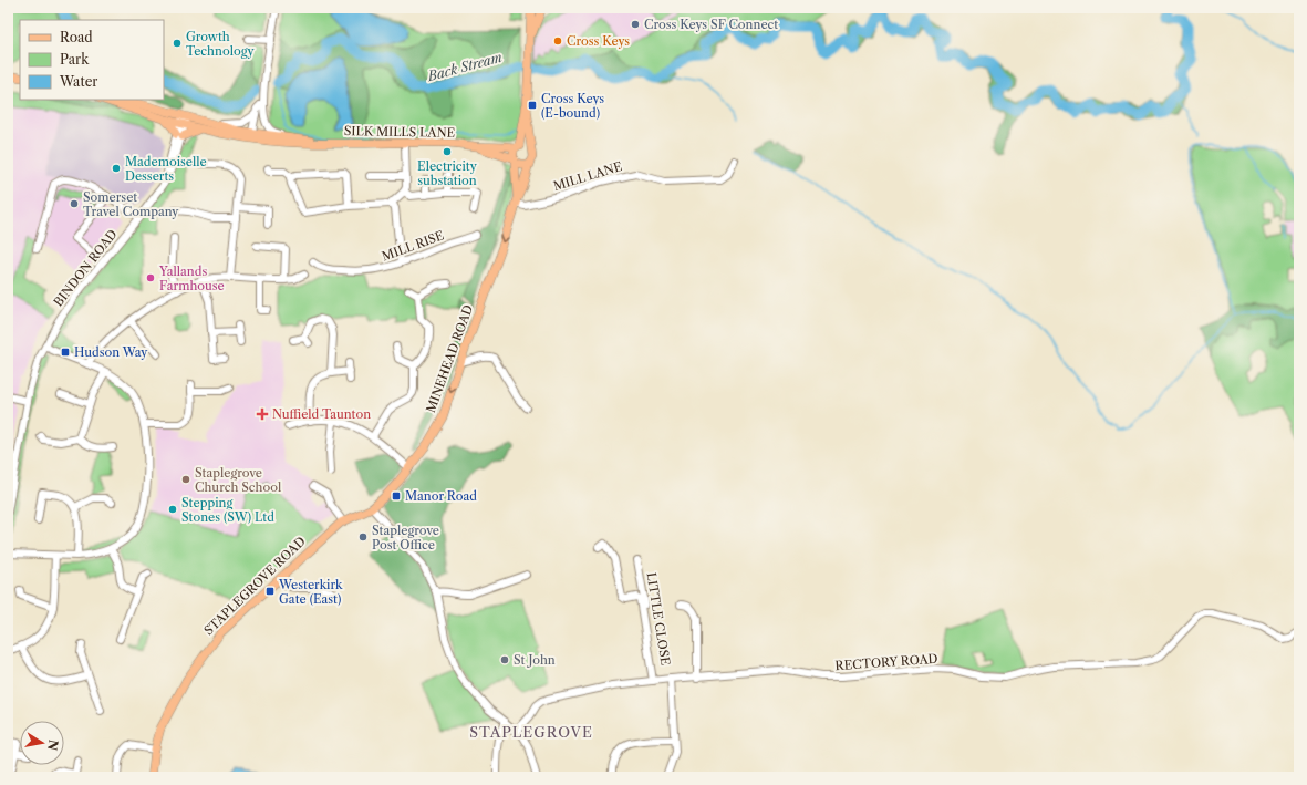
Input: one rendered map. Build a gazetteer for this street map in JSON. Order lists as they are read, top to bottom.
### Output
{
  "streets": {
    "main road": ["SILK MILLS LANE", "MINEHEAD ROAD", "STAPLEGROVE ROAD"],
    "street": [
      "MILL LANE",
      "MILL RISE",
      "BINDON ROAD",
      "LITTLE CLOSE",
      "RECTORY ROAD"
    ]
  },
  "crossings": [
    ["SILK MILLS LANE", "BINDON ROAD"],
    ["SILK MILLS LANE", "MINEHEAD ROAD"],
    ["MILL LANE", "MINEHEAD ROAD"],
    ["MINEHEAD ROAD", "STAPLEGROVE ROAD"],
    ["LITTLE CLOSE", "RECTORY ROAD"]
  ],
  "one_way": ["MINEHEAD ROAD"],
  "districts": ["STAPLEGROVE"],
  "water": ["Back Stream"],
  "places": {
    "other": [
      "Cross Keys SF Connect",
      "Cross Keys",
      "Growth Technology",
      "Electricity substation",
      "Mademoiselle Desserts",
      "Somerset Travel Company",
      "Yallands Farmhouse",
      "Staplegrove Church School",
      "Stepping Stones (SW) Ltd",
      "Staplegrove Post Office",
      "St John"
    ],
    "transit": [
      "Cross Keys (E-bound)",
      "Hudson Way",
      "Manor Road",
      "Westerkirk Gate (East)"
    ],
    "health": ["Nuffield Taunton"]
  },
  "legend": ["Road", "Park", "Water"],
  "north": "right"
}
